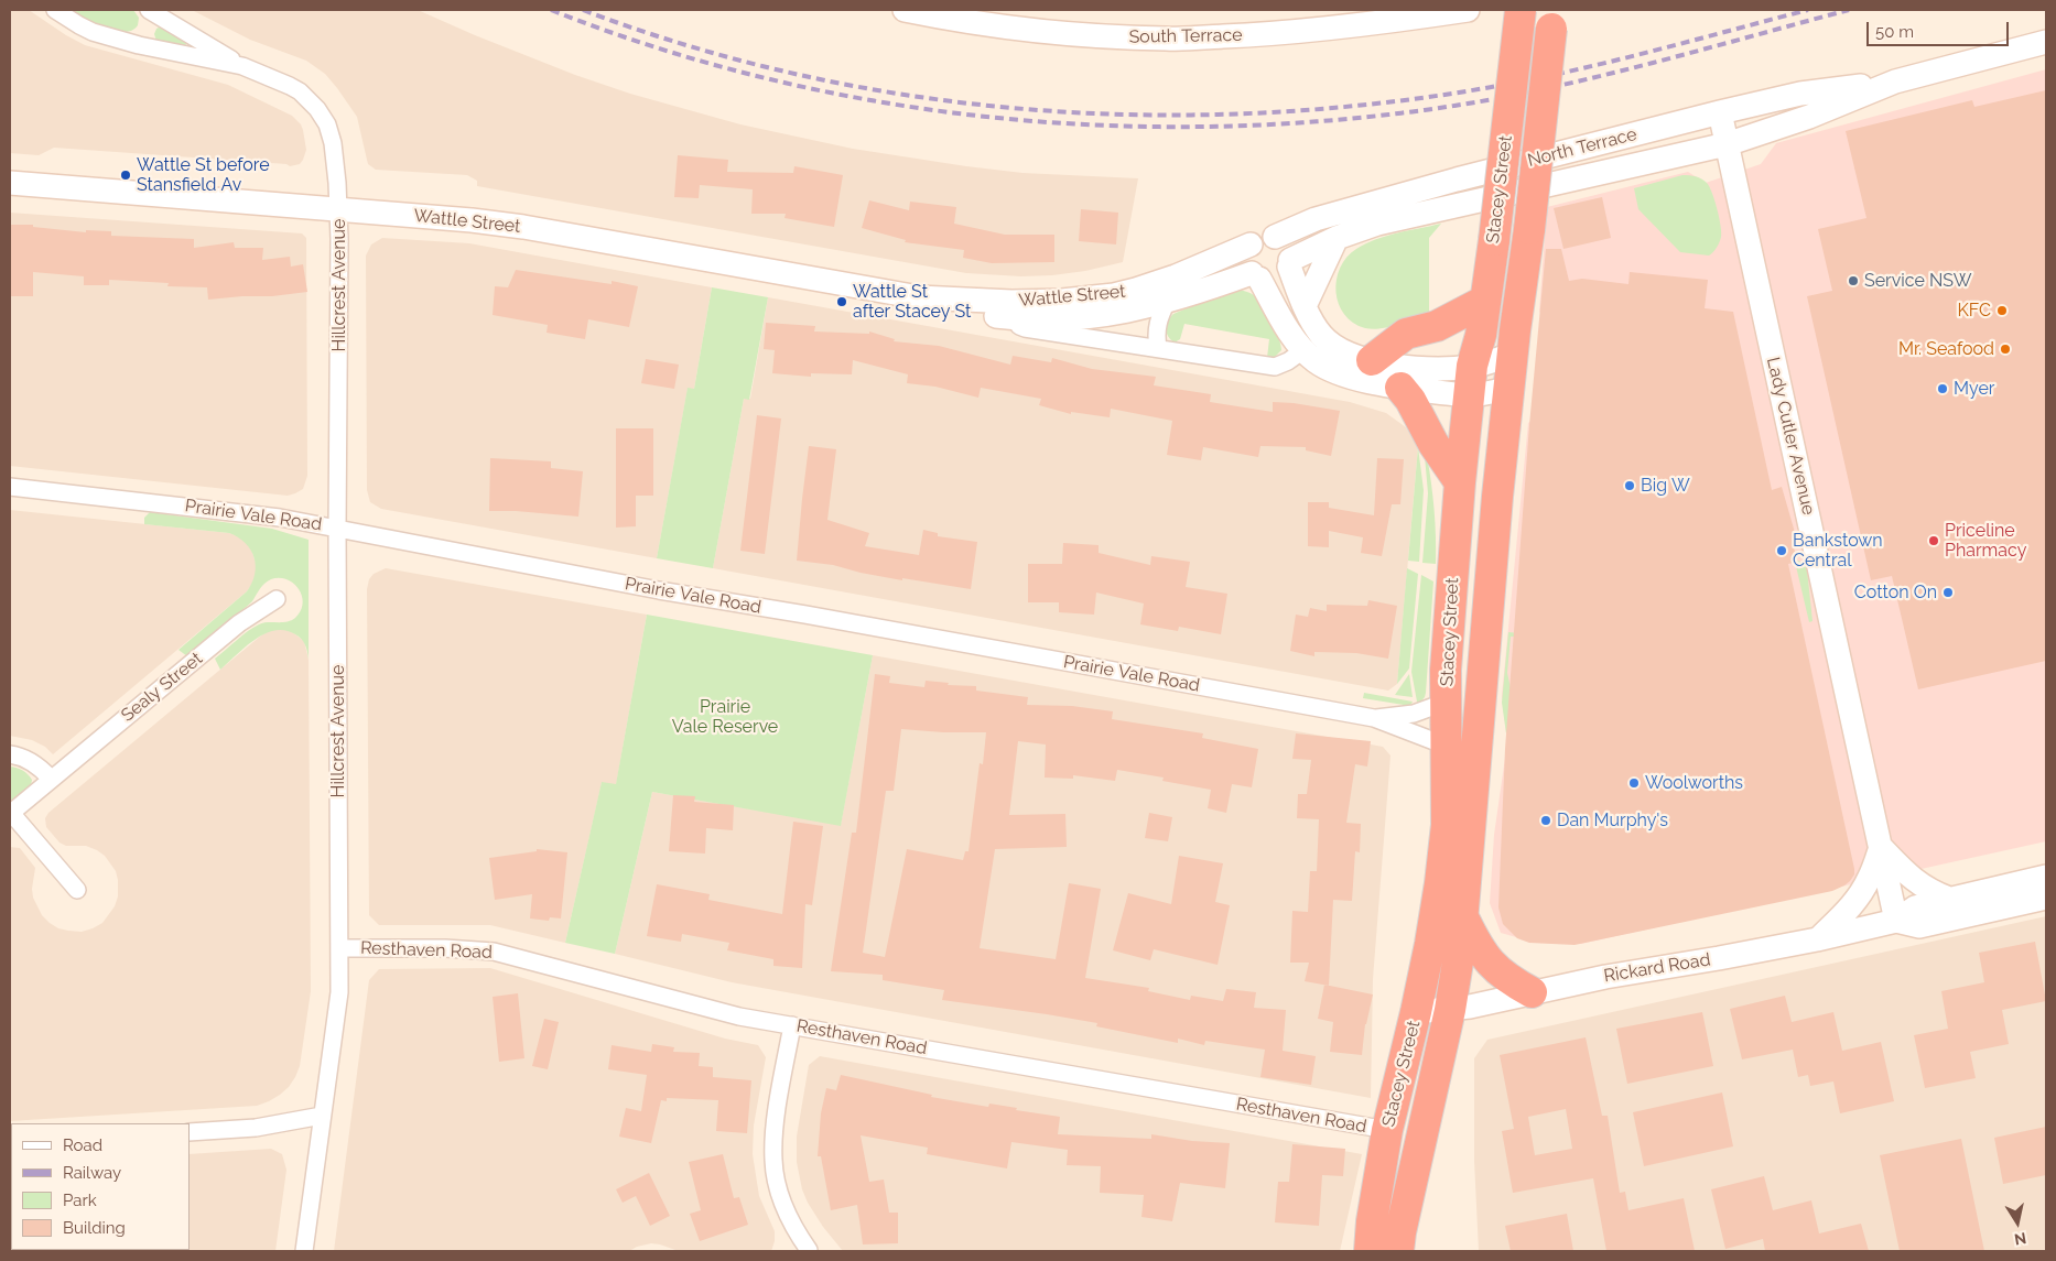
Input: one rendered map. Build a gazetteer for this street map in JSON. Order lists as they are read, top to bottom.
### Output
{
  "streets": {
    "highway": ["Stacey Street"],
    "main road": [
      "South Terrace",
      "North Terrace",
      "Wattle Street",
      "Lady Cutler Avenue",
      "Rickard Road"
    ],
    "street": [
      "Hillcrest Avenue",
      "Prairie Vale Road",
      "Sealy Street",
      "Resthaven Road"
    ]
  },
  "crossings": [
    ["North Terrace", "Wattle Street"],
    ["North Terrace", "Lady Cutler Avenue"],
    ["Stacey Street", "Prairie Vale Road"],
    ["Stacey Street", "Resthaven Road"],
    ["Stacey Street", "Rickard Road"],
    ["Wattle Street", "Hillcrest Avenue"],
    ["Hillcrest Avenue", "Prairie Vale Road"],
    ["Hillcrest Avenue", "Resthaven Road"],
    ["Lady Cutler Avenue", "Rickard Road"]
  ],
  "parks": ["Prairie Vale Reserve"],
  "places": [
    "Wattle St before Stansfield Av",
    "Service NSW",
    "Wattle St after Stacey St",
    "KFC",
    "Mr. Seafood",
    "Myer",
    "Big W",
    "Priceline Pharmacy",
    "Bankstown Central",
    "Cotton On",
    "Woolworths",
    "Dan Murphy's"
  ],
  "legend": [
    "Road",
    "Railway",
    "Park",
    "Building"
  ],
  "scale_bar": "50 m",
  "north": "bottom"
}
